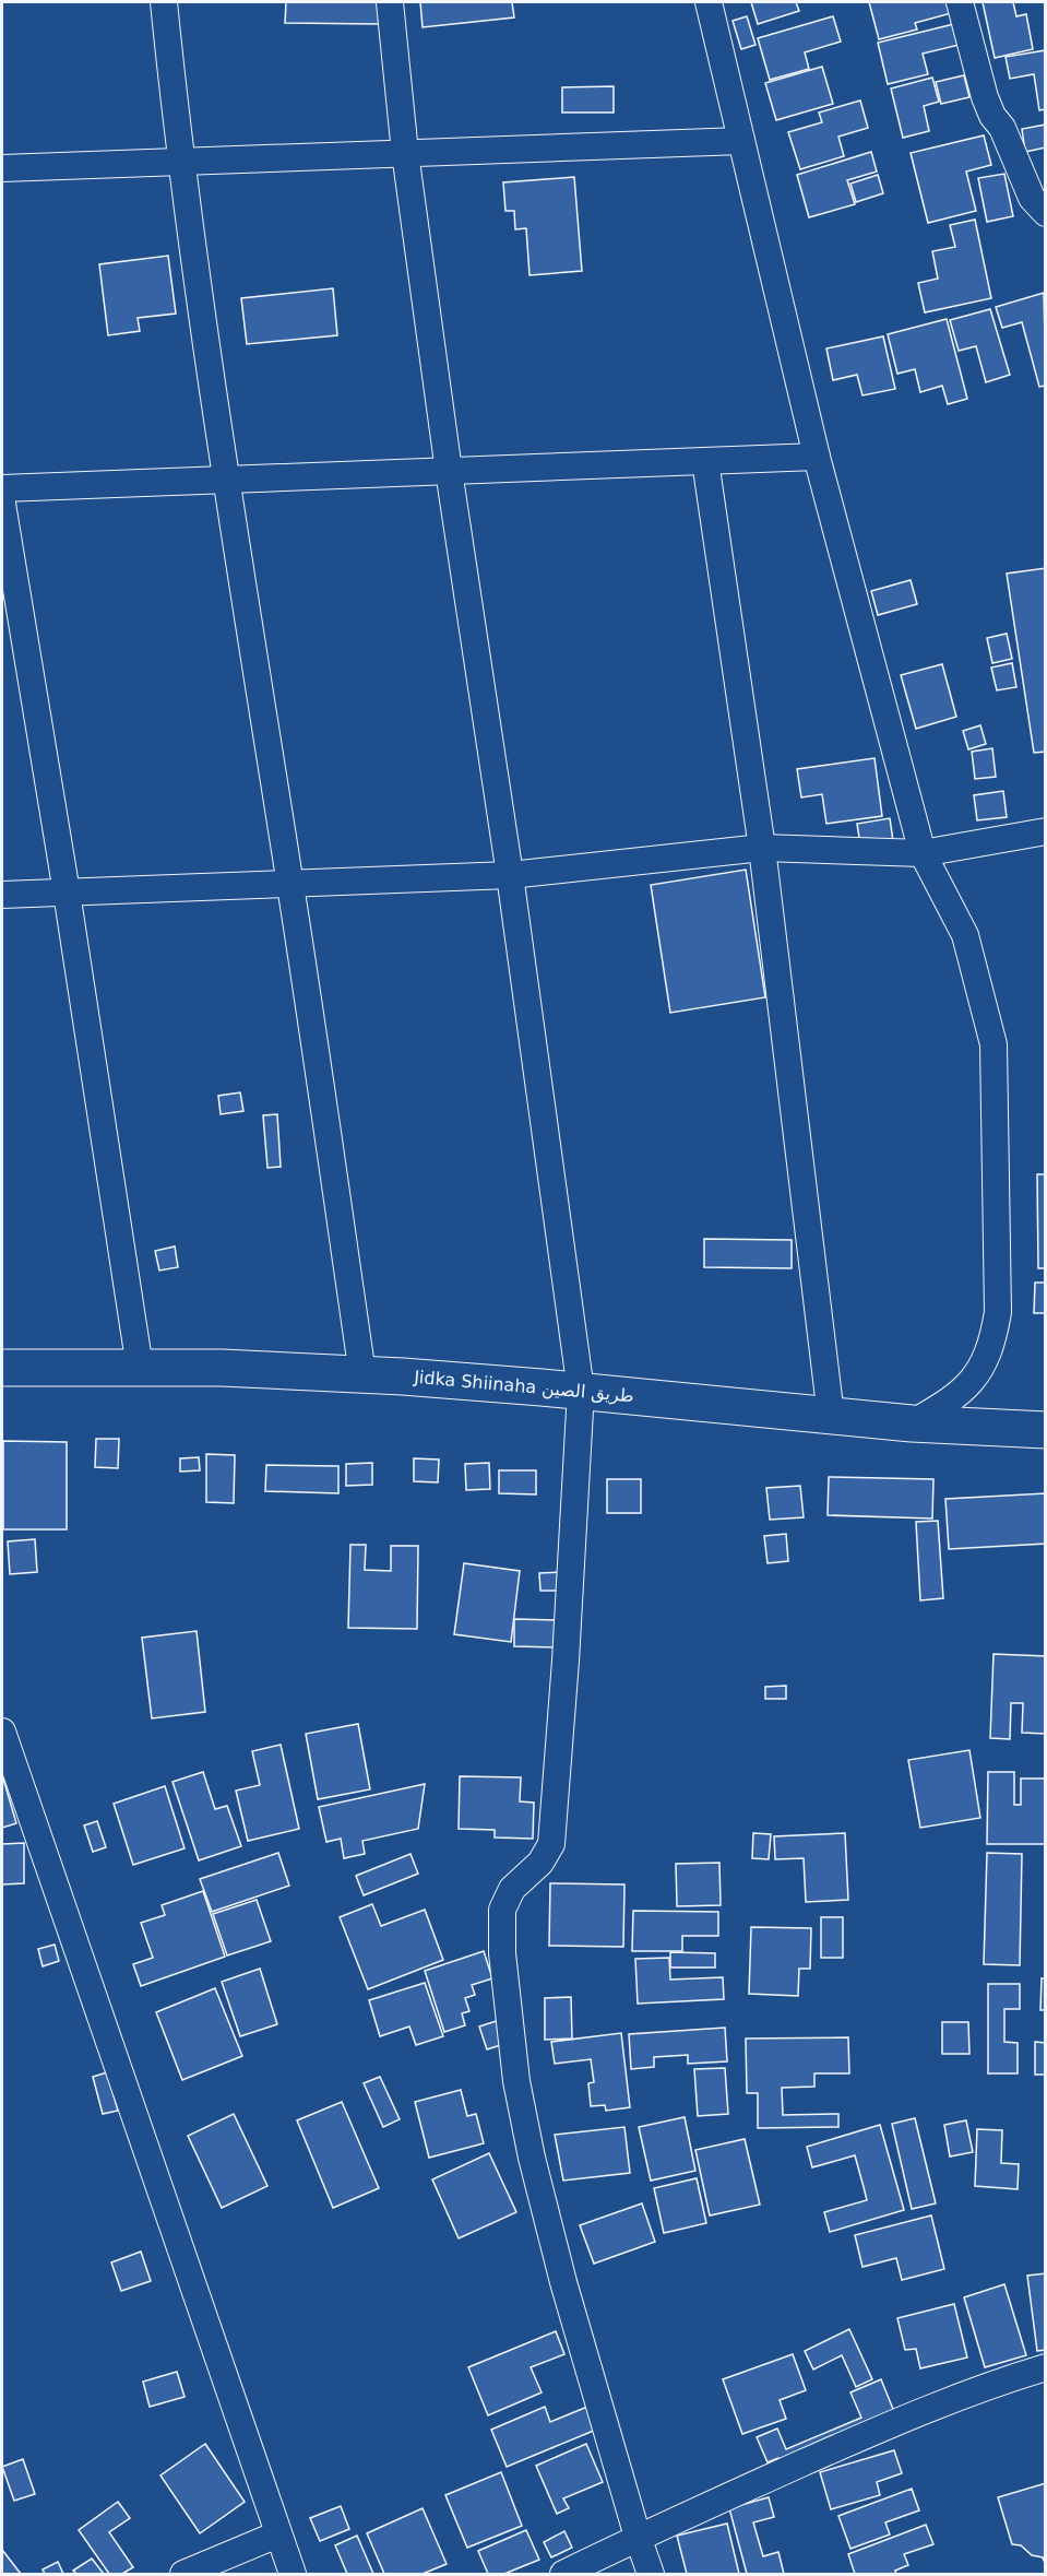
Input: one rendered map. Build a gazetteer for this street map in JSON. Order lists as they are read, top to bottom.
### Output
{
  "streets": {
    "main road": ["Jidka Shiinaha طريق الصين"]
  }
}
